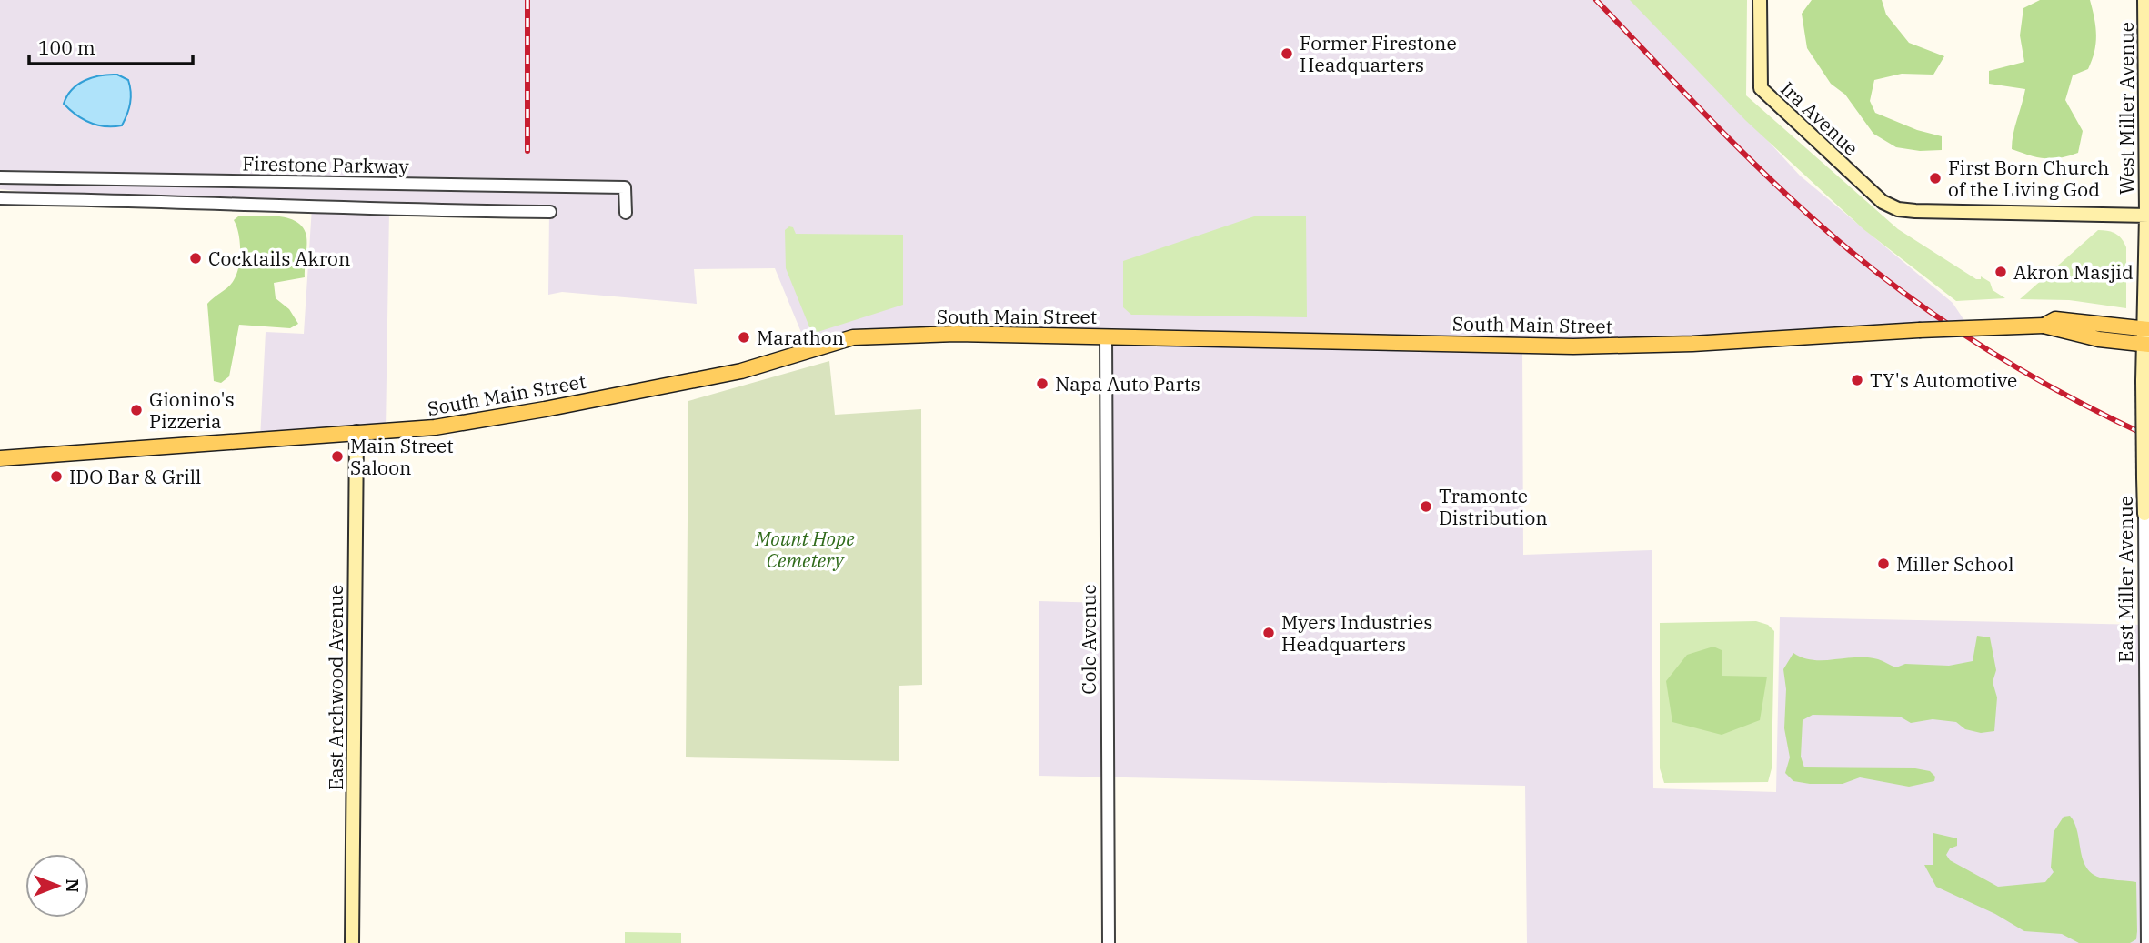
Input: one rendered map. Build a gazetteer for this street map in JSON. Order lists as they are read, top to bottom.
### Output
{
  "streets": {
    "main road": [
      "West Miller Avenue",
      "Ira Avenue",
      "South Main Street",
      "East Miller Avenue",
      "East Archwood Avenue"
    ],
    "street": ["Firestone Parkway", "Cole Avenue"]
  },
  "crossings": [
    ["West Miller Avenue", "Ira Avenue"],
    ["West Miller Avenue", "East Miller Avenue"],
    ["Ira Avenue", "East Miller Avenue"],
    ["South Main Street", "East Miller Avenue"],
    ["South Main Street", "Cole Avenue"],
    ["South Main Street", "East Archwood Avenue"]
  ],
  "parks": ["Mount Hope Cemetery"],
  "places": [
    "Former Firestone Headquarters",
    "First Born Church of the Living God",
    "Cocktails Akron",
    "Akron Masjid",
    "Marathon",
    "TY's Automotive",
    "Napa Auto Parts",
    "Gionino's Pizzeria",
    "Main Street Saloon",
    "IDO Bar & Grill",
    "Tramonte Distribution",
    "Miller School",
    "Myers Industries Headquarters"
  ],
  "scale_bar": "100 m",
  "north": "right"
}
